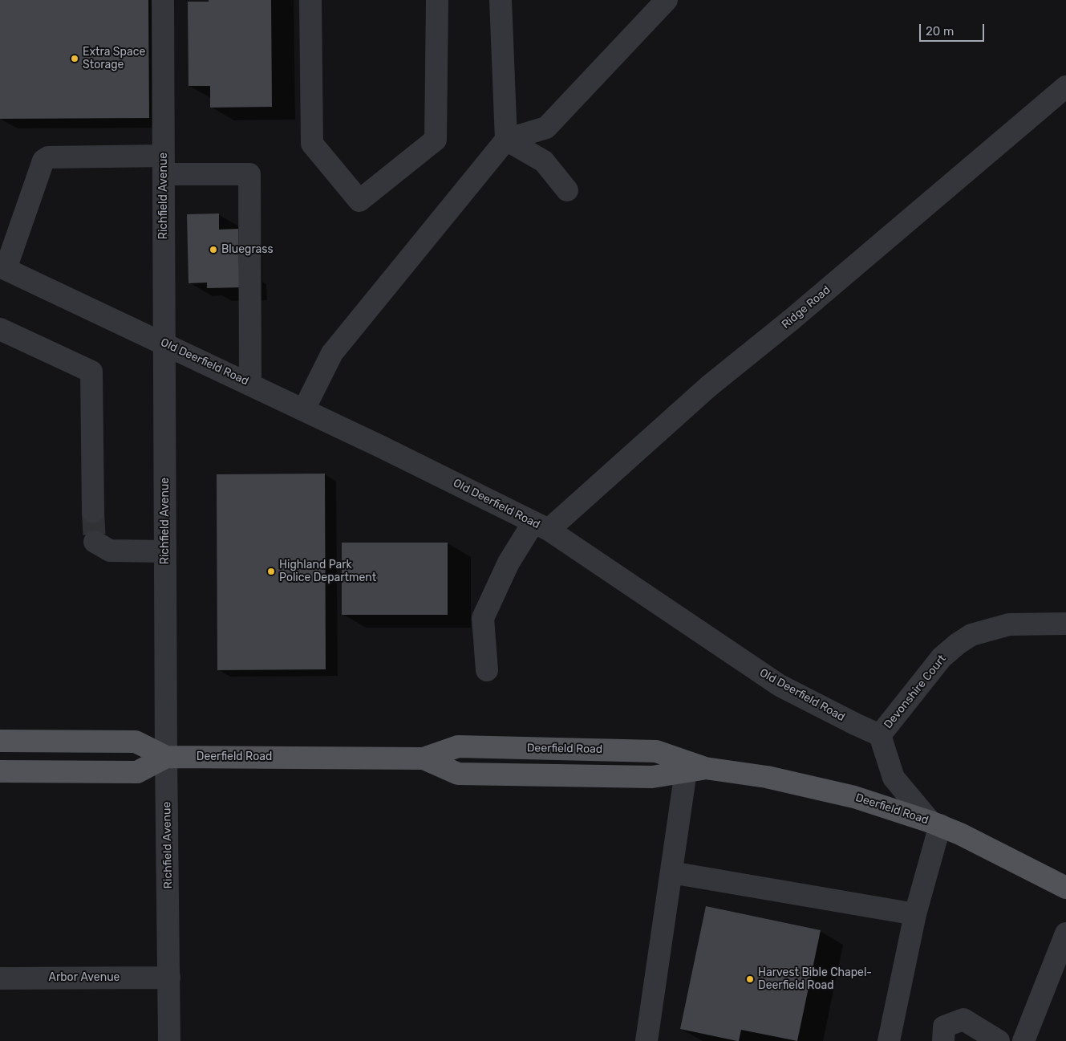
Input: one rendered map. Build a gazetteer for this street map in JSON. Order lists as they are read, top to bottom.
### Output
{
  "streets": {
    "main road": ["Deerfield Road"],
    "street": [
      "Richfield Avenue",
      "Ridge Road",
      "Old Deerfield Road",
      "Devonshire Court",
      "Arbor Avenue"
    ]
  },
  "crossings": [
    ["Richfield Avenue", "Old Deerfield Road"],
    ["Richfield Avenue", "Deerfield Road"],
    ["Richfield Avenue", "Arbor Avenue"],
    ["Ridge Road", "Old Deerfield Road"],
    ["Old Deerfield Road", "Devonshire Court"]
  ],
  "places": [
    "Extra Space Storage",
    "Bluegrass",
    "Highland Park Police Department",
    "Harvest Bible Chapel- Deerfield Road"
  ],
  "scale_bar": "20 m"
}
